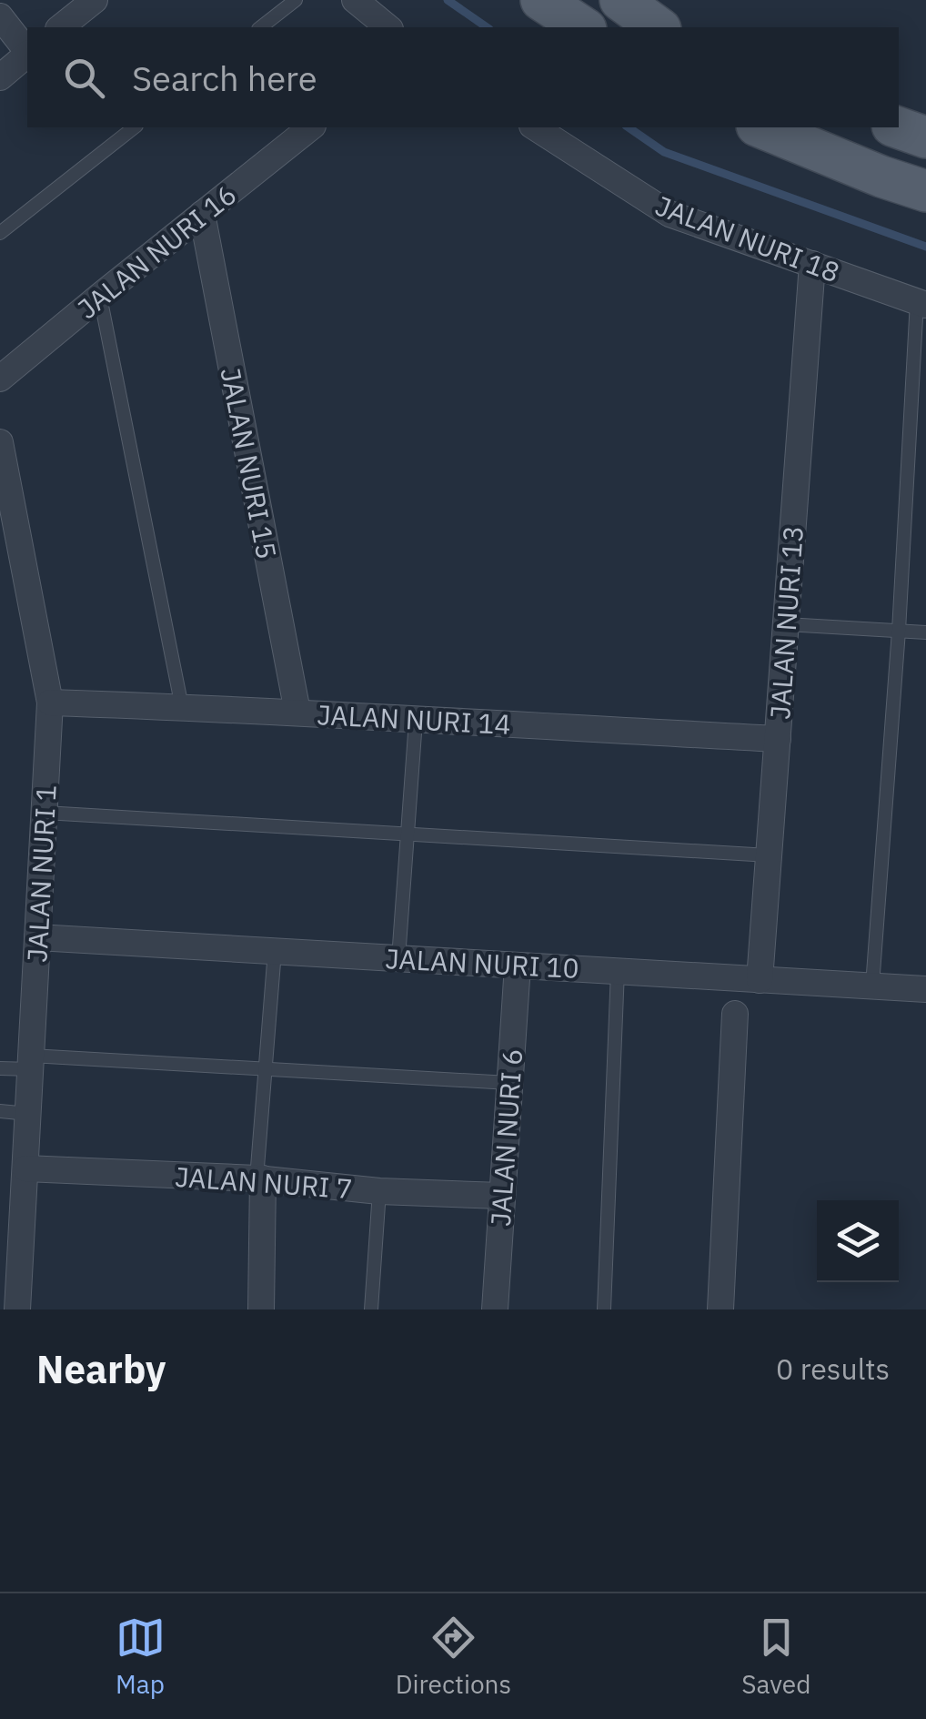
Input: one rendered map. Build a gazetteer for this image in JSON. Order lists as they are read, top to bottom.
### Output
{
  "streets": {
    "street": [
      "JALAN NURI 18",
      "JALAN NURI 16",
      "JALAN NURI 15",
      "JALAN NURI 13",
      "JALAN NURI 14",
      "JALAN NURI 1",
      "JALAN NURI 10",
      "JALAN NURI 6",
      "JALAN NURI 7"
    ]
  },
  "crossings": [
    ["JALAN NURI 18", "JALAN NURI 13"],
    ["JALAN NURI 16", "JALAN NURI 15"],
    ["JALAN NURI 15", "JALAN NURI 14"],
    ["JALAN NURI 13", "JALAN NURI 14"],
    ["JALAN NURI 13", "JALAN NURI 10"],
    ["JALAN NURI 14", "JALAN NURI 1"],
    ["JALAN NURI 1", "JALAN NURI 10"],
    ["JALAN NURI 1", "JALAN NURI 7"],
    ["JALAN NURI 10", "JALAN NURI 6"],
    ["JALAN NURI 6", "JALAN NURI 7"]
  ],
  "page": {
    "search": "Search here",
    "heading": ["Nearby", "0 results"],
    "nav": ["Map", "Directions", "Saved"]
  }
}
